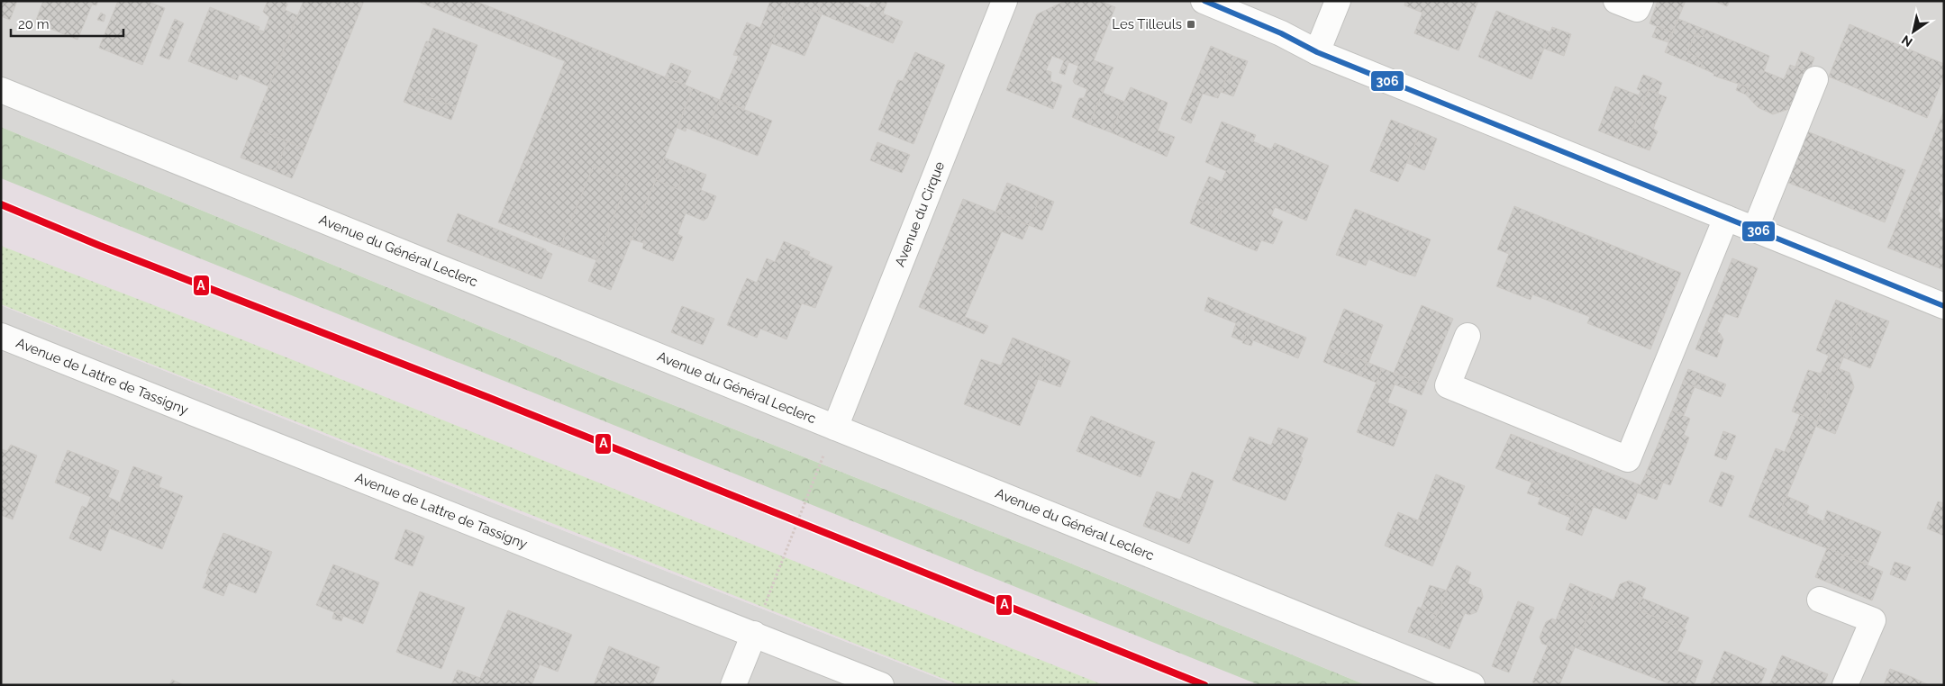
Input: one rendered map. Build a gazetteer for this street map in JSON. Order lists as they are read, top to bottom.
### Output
{
  "streets": {
    "street": ["Avenue du Cirque", "Avenue du Général Leclerc", "Avenue de Lattre de Tassigny"]
  },
  "crossings": [
    ["Avenue du Cirque", "Avenue du Général Leclerc"]
  ],
  "places": {
    "transit": ["Les Tilleuls"]
  },
  "lines": ["transit line 306", "transit line A"],
  "scale_bar": "20 m",
  "north": "bottom left"
}
